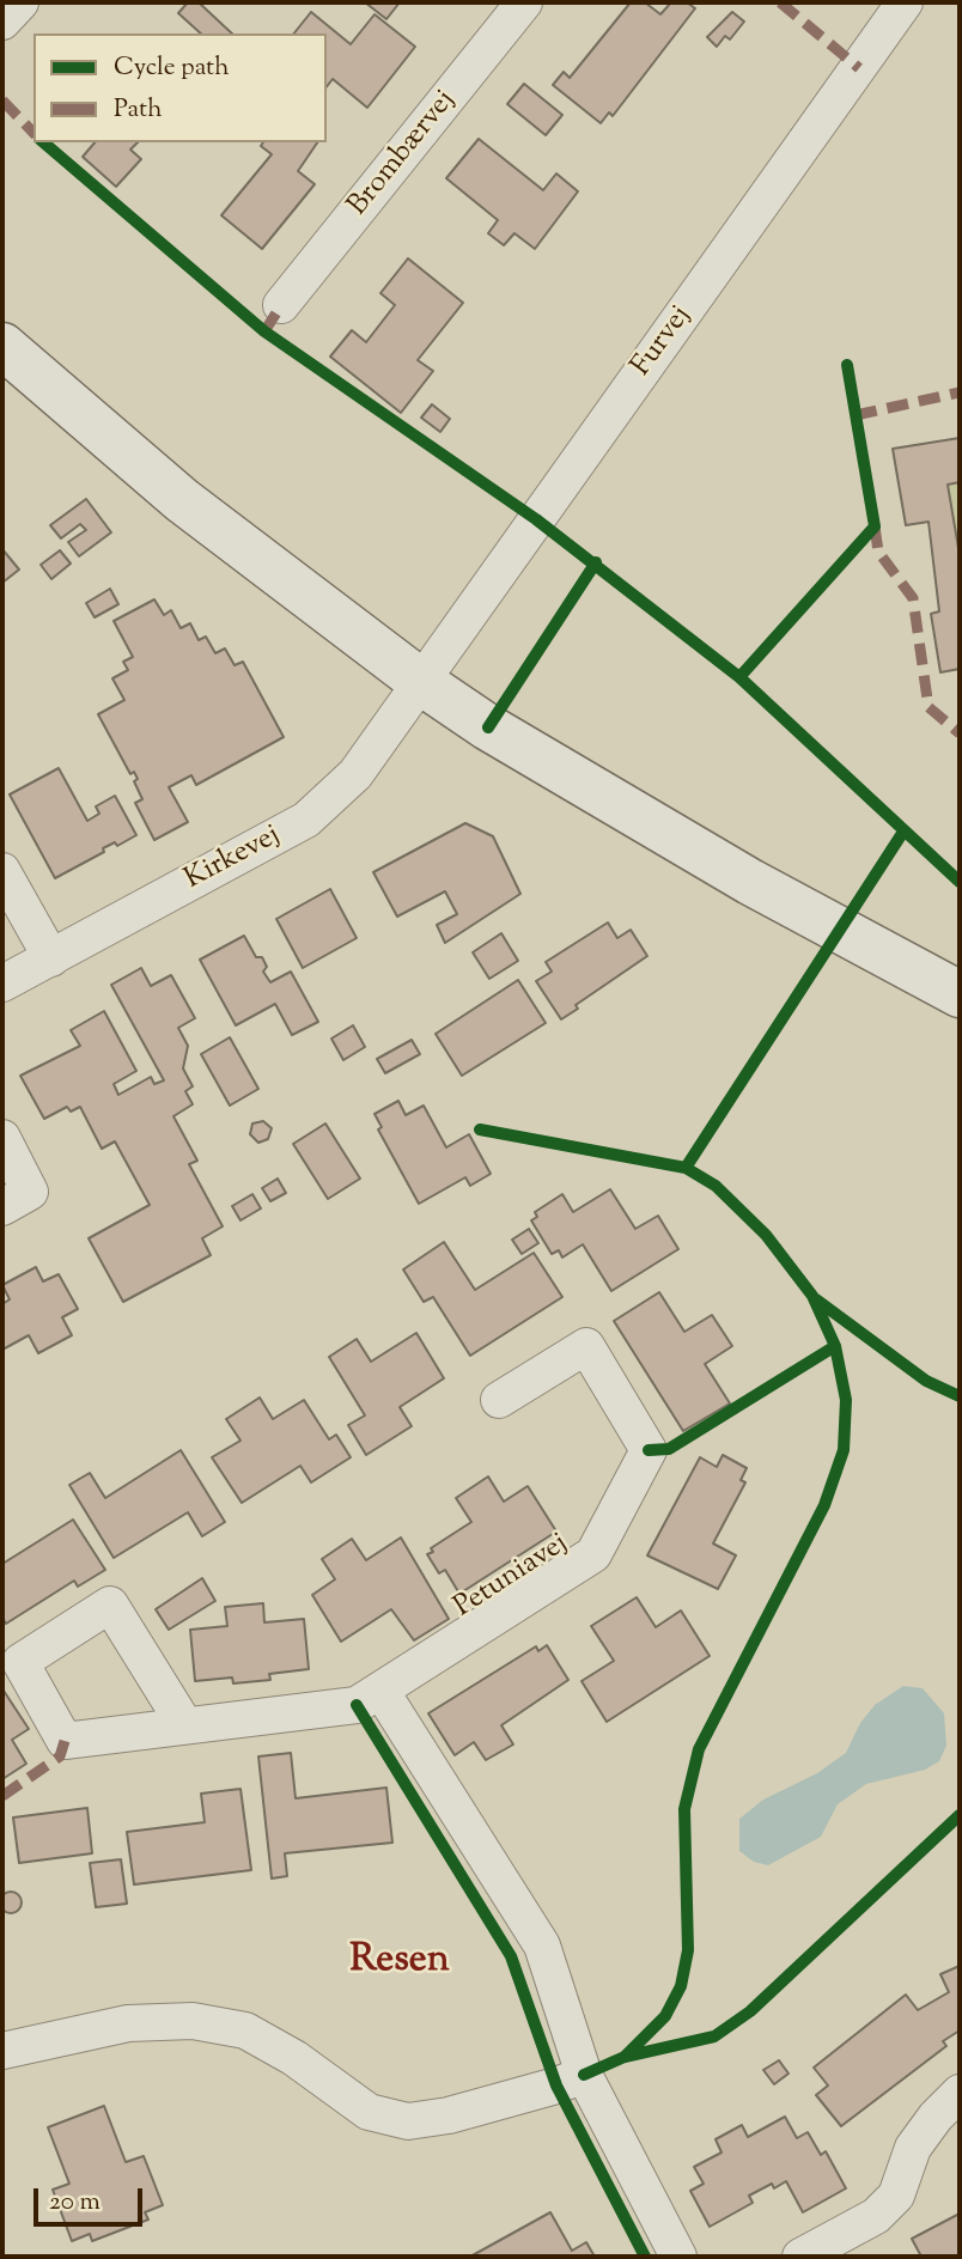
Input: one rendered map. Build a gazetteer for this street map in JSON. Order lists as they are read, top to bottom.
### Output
{
  "streets": {
    "street": [
      "Brombærvej",
      "Furvej",
      "Kirkevej",
      "Petuniavej"
    ]
  },
  "crossings": [
    ["Furvej", "Kirkevej"]
  ],
  "districts": ["Resen"],
  "legend": ["Cycle path", "Path"],
  "scale_bar": "20 m"
}
